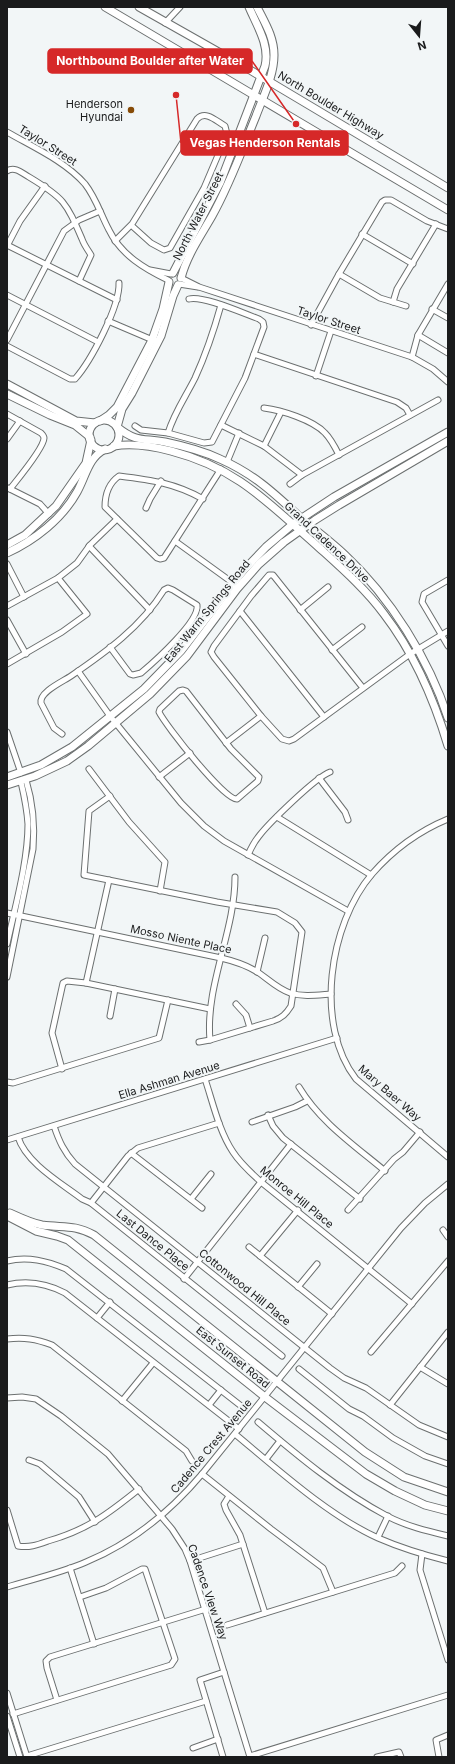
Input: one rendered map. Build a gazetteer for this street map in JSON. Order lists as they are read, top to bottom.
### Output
{
  "streets": {
    "main road": [
      "North Boulder Highway",
      "North Water Street",
      "Grand Cadence Drive",
      "East Warm Springs Road",
      "East Sunset Road"
    ],
    "street": [
      "Taylor Street",
      "Mosso Niente Place",
      "Ella Ashman Avenue",
      "Mary Baer Way",
      "Monroe Hill Place",
      "Last Dance Place",
      "Cottonwood Hill Place",
      "Cadence Crest Avenue",
      "Cadence View Way"
    ]
  },
  "crossings": [
    ["North Boulder Highway", "North Water Street"],
    ["Taylor Street", "North Water Street"],
    ["North Water Street", "Grand Cadence Drive"],
    ["Grand Cadence Drive", "East Warm Springs Road"],
    ["Mosso Niente Place", "Mary Baer Way"],
    ["Ella Ashman Avenue", "Mary Baer Way"],
    ["Ella Ashman Avenue", "Monroe Hill Place"],
    ["Ella Ashman Avenue", "Last Dance Place"],
    ["Ella Ashman Avenue", "Cottonwood Hill Place"],
    ["Monroe Hill Place", "Cadence Crest Avenue"],
    ["Cottonwood Hill Place", "Cadence Crest Avenue"],
    ["East Sunset Road", "Cadence Crest Avenue"],
    ["Cadence Crest Avenue", "Cadence View Way"]
  ],
  "places": ["Vegas Henderson Rentals", "Henderson Hyundai", "Northbound Boulder after Water"],
  "north": "bottom"
}
